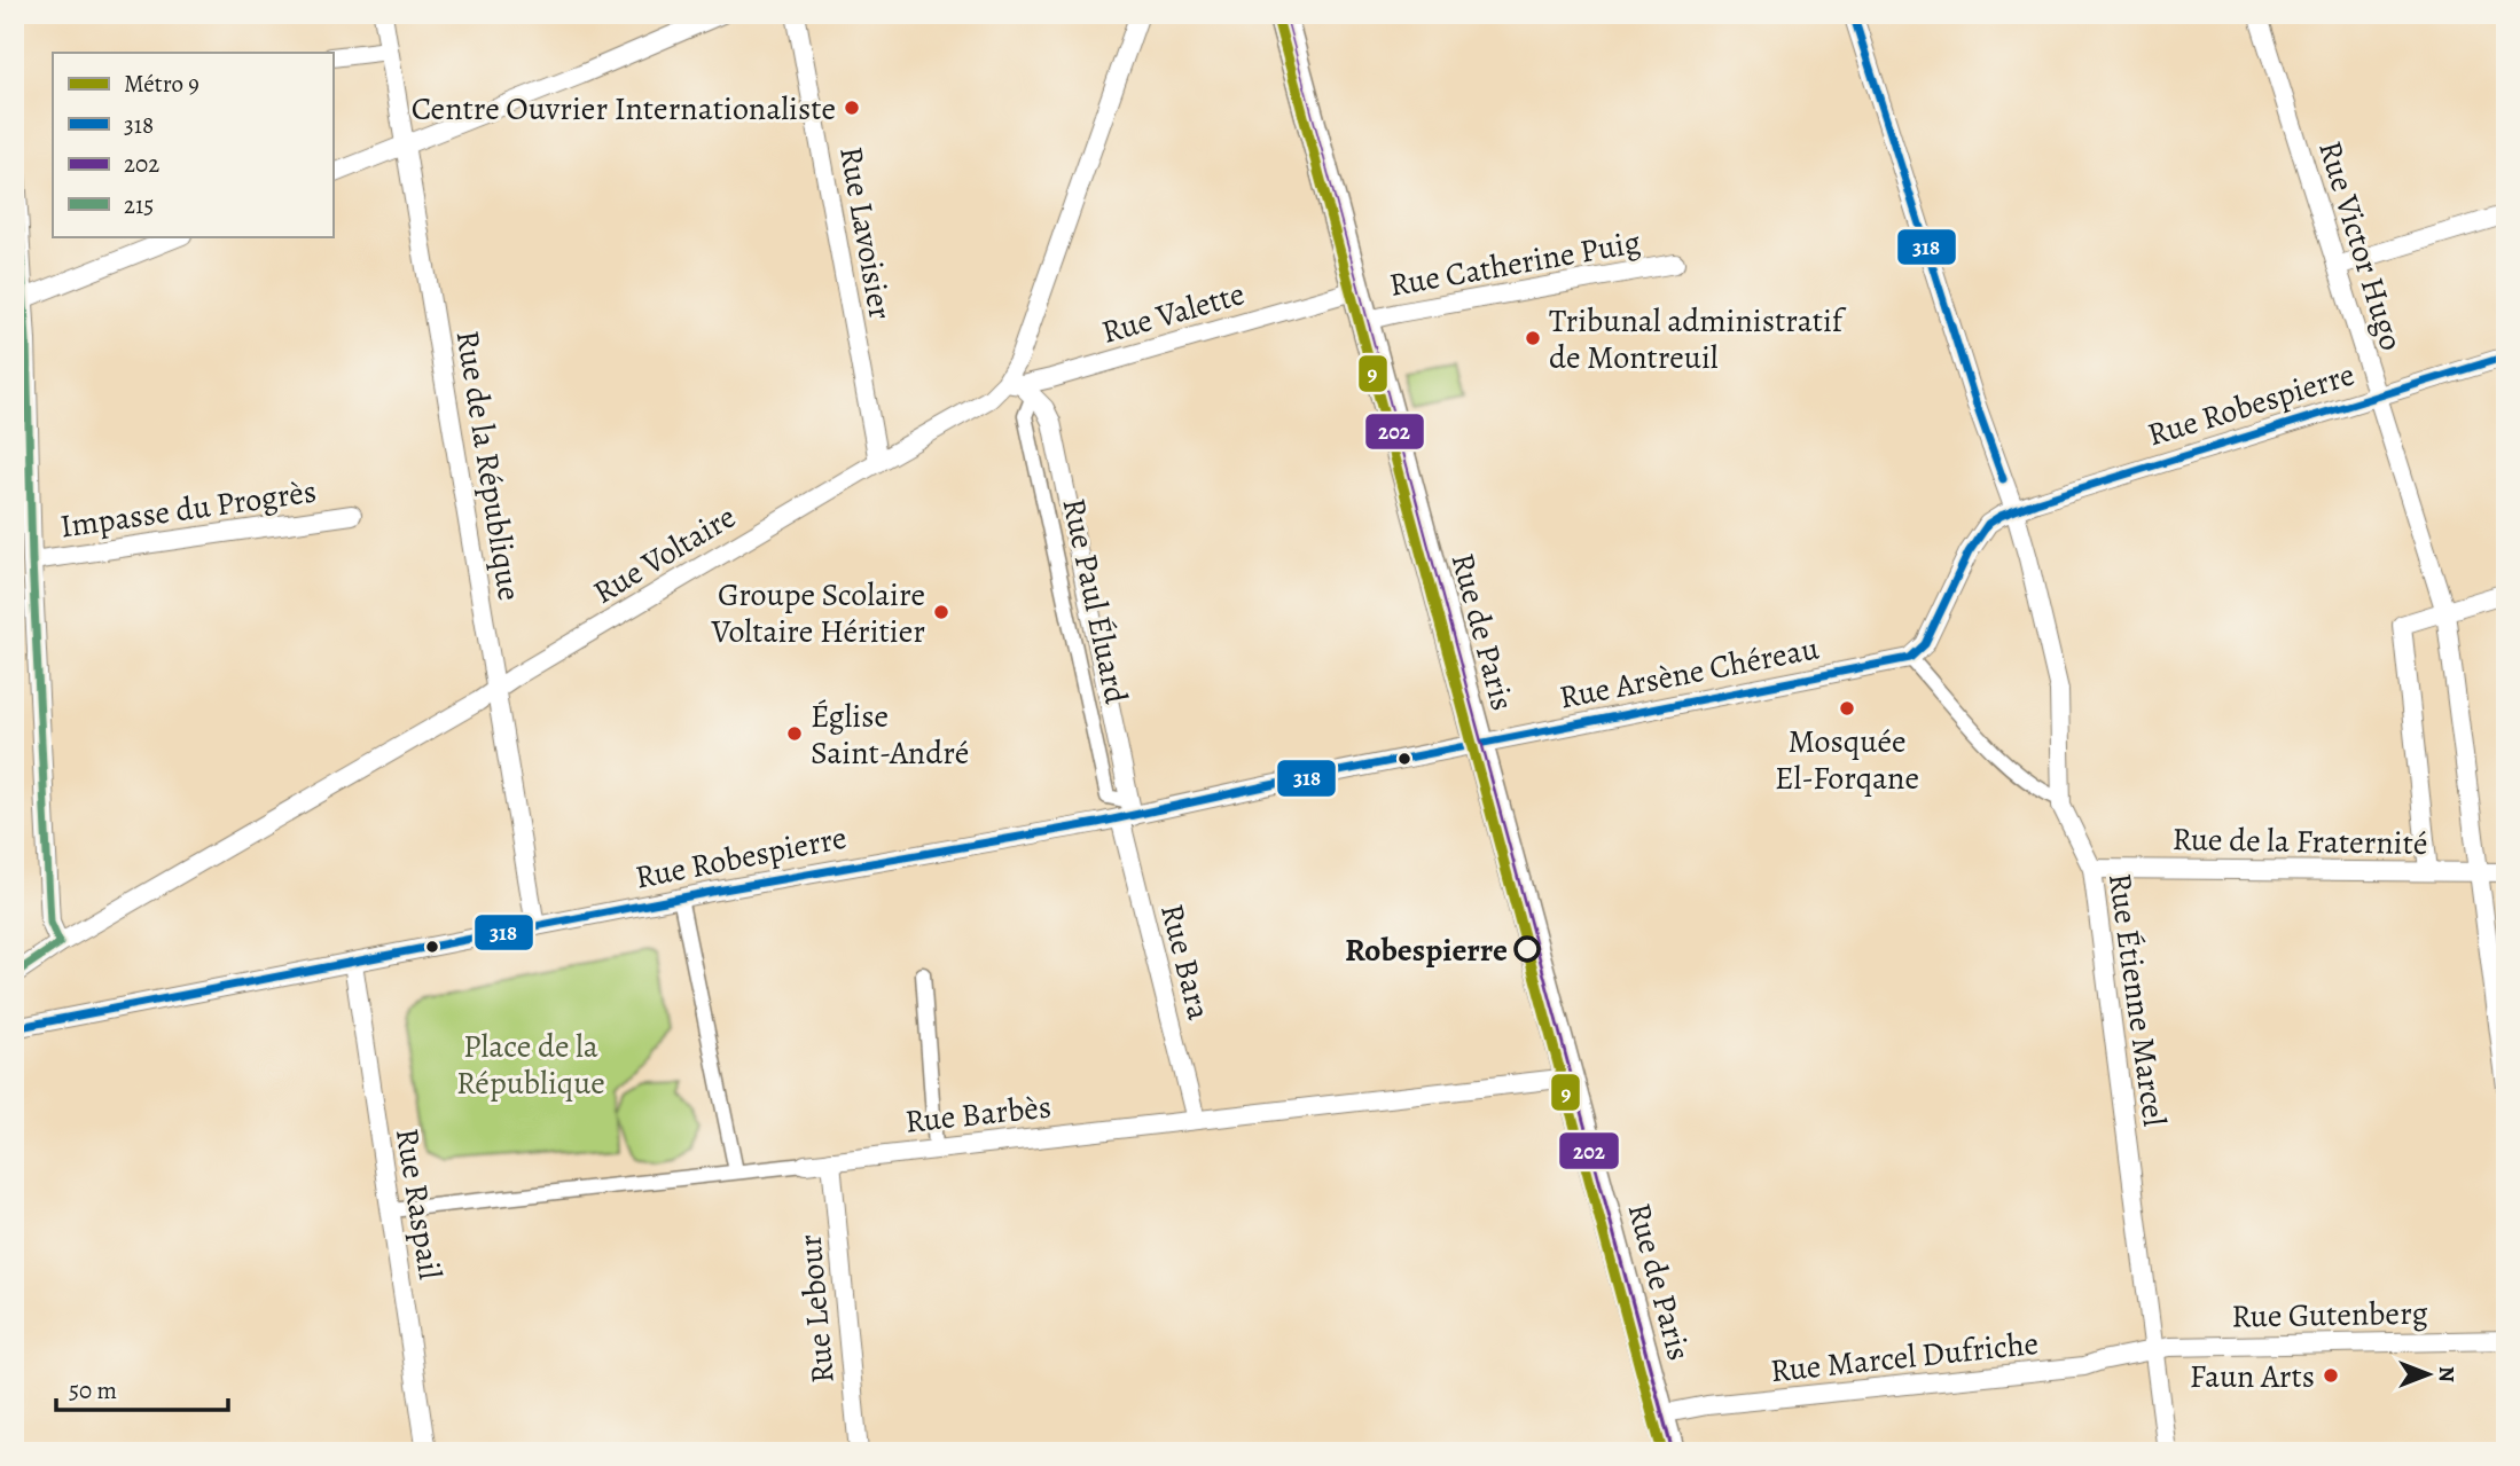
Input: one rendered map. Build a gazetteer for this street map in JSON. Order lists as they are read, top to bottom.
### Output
{
  "streets": {
    "main road": ["Rue de Paris"],
    "street": [
      "Rue Lavoisier",
      "Rue Victor Hugo",
      "Rue Catherine Puig",
      "Rue Valette",
      "Rue Robespierre",
      "Rue de la République",
      "Impasse du Progrès",
      "Rue Voltaire",
      "Rue Paul Éluard",
      "Rue Arsène Chéreau",
      "Rue de la Fraternité",
      "Rue Bara",
      "Rue Étienne Marcel",
      "Rue Barbès",
      "Rue Raspail",
      "Rue Lebour",
      "Rue Gutenberg",
      "Rue Marcel Dufriche"
    ]
  },
  "crossings": [
    ["Rue Lavoisier", "Rue Voltaire"],
    ["Rue Victor Hugo", "Rue Robespierre"],
    ["Rue Victor Hugo", "Rue de la Fraternité"],
    ["Rue Catherine Puig", "Rue de Paris"],
    ["Rue Valette", "Rue Voltaire"],
    ["Rue Valette", "Rue Paul Éluard"],
    ["Rue Valette", "Rue de Paris"],
    ["Rue Robespierre", "Rue de la République"],
    ["Rue Robespierre", "Rue Paul Éluard"],
    ["Rue Robespierre", "Rue de Paris"],
    ["Rue Robespierre", "Rue Arsène Chéreau"],
    ["Rue Robespierre", "Rue Bara"],
    ["Rue Robespierre", "Rue Étienne Marcel"],
    ["Rue Robespierre", "Rue Raspail"],
    ["Rue de la République", "Rue Voltaire"],
    ["Rue Voltaire", "Rue Paul Éluard"],
    ["Rue Paul Éluard", "Rue Bara"],
    ["Rue de Paris", "Rue Arsène Chéreau"],
    ["Rue de Paris", "Rue Barbès"],
    ["Rue de Paris", "Rue Marcel Dufriche"],
    ["Rue de la Fraternité", "Rue Étienne Marcel"],
    ["Rue Bara", "Rue Barbès"],
    ["Rue Étienne Marcel", "Rue Gutenberg"],
    ["Rue Étienne Marcel", "Rue Marcel Dufriche"],
    ["Rue Barbès", "Rue Raspail"],
    ["Rue Barbès", "Rue Lebour"],
    ["Rue Gutenberg", "Rue Marcel Dufriche"]
  ],
  "parks": ["Place de la République"],
  "places": [
    "Centre Ouvrier Internationaliste",
    "Tribunal administratif de Montreuil",
    "Groupe Scolaire Voltaire Héritier",
    "Mosquée El-Forqane",
    "Église Saint-André",
    "Robespierre",
    "Faun Arts"
  ],
  "lines": [
    "metro line 9",
    "transit line 318",
    "transit line 202",
    "transit line 215"
  ],
  "legend": [
    "Métro 9",
    "318",
    "202",
    "215"
  ],
  "scale_bar": "50 m",
  "north": "right"
}
